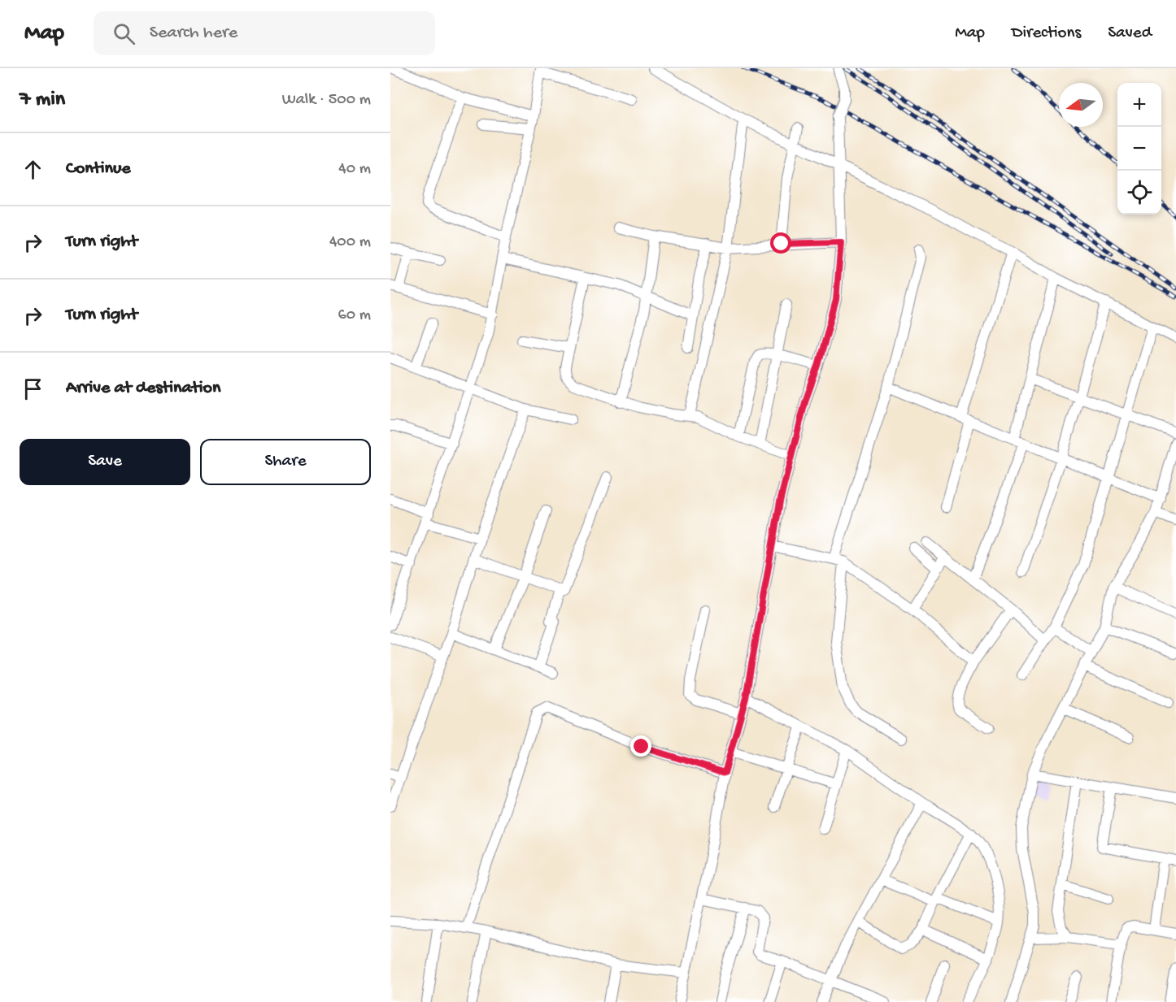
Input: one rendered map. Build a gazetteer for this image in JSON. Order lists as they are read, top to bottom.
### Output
{
  "north": "left",
  "page": {
    "header": "Map",
    "search": "Search here",
    "nav": ["Map", "Directions", "Saved"],
    "heading": ["7 min", "Walk · 500 m"],
    "map_buttons": ["+", "−"],
    "list": [
      ["Continue", "40 m"],
      ["Turn right", "400 m"],
      ["Turn right", "60 m"],
      "Arrive at destination"
    ],
    "buttons": ["Save", "Share"]
  }
}
